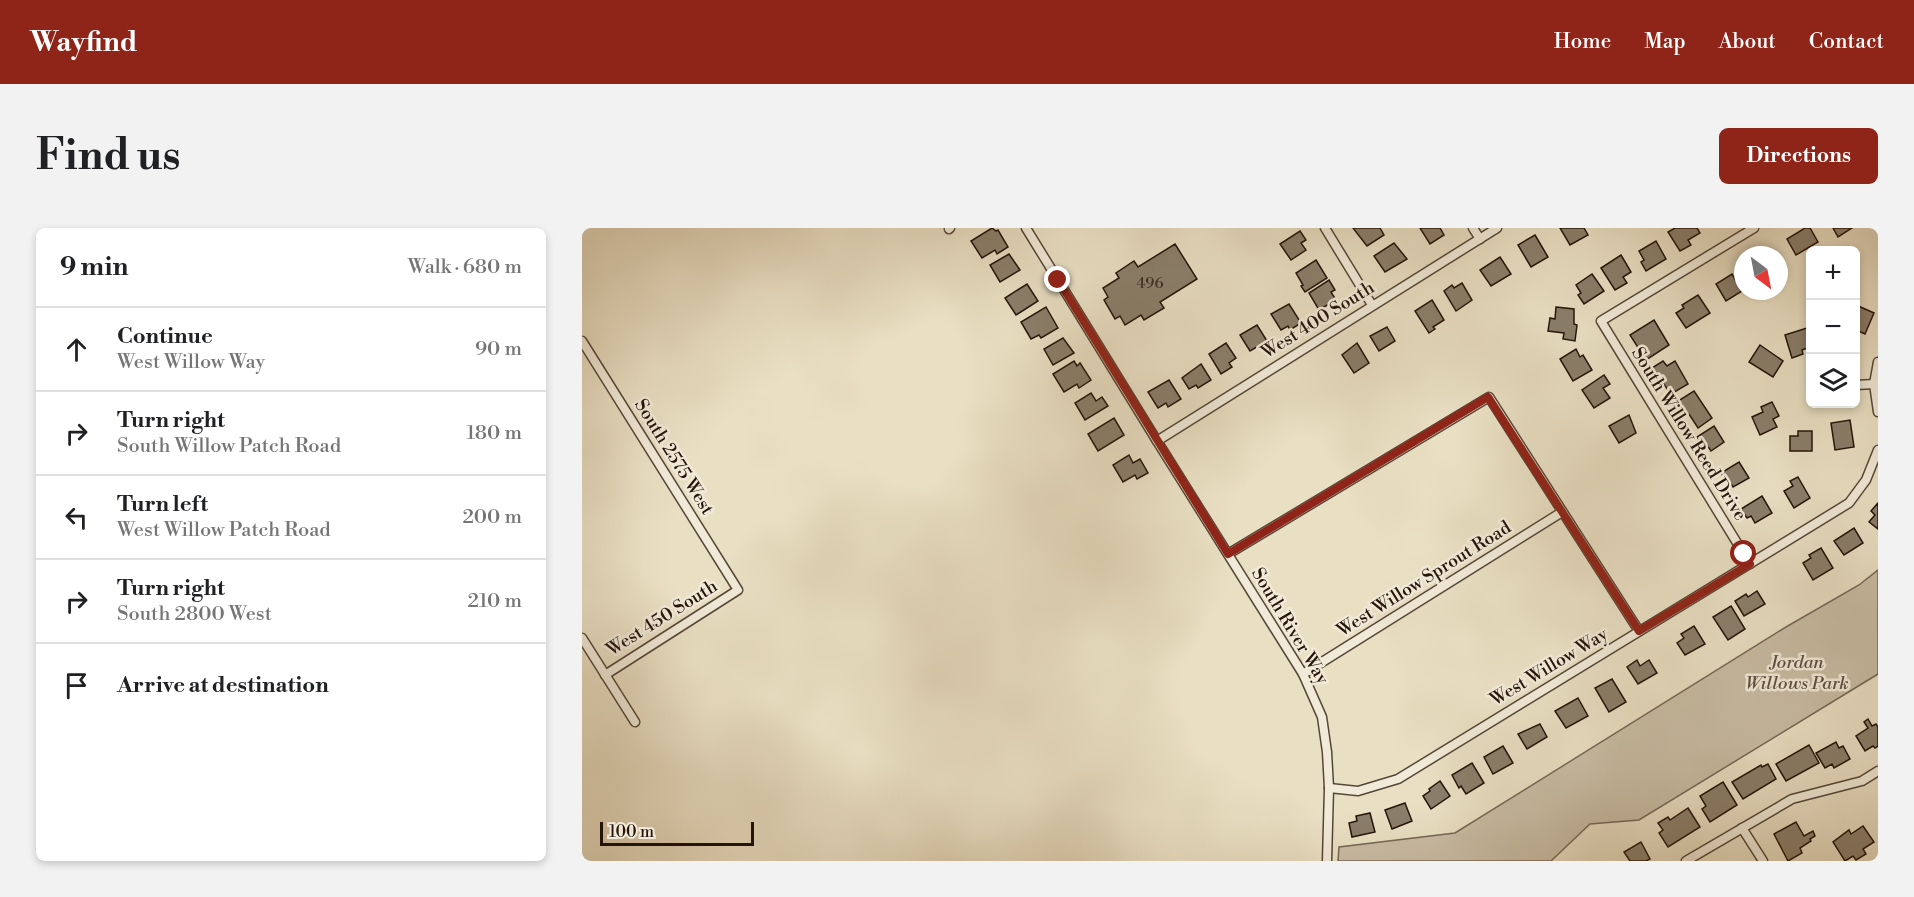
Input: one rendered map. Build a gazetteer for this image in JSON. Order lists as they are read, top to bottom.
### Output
{
  "streets": {
    "street": [
      "West 400 South",
      "South Willow Reed Drive",
      "South 2575 West",
      "West Willow Sprout Road",
      "West 450 South",
      "South River Way",
      "West Willow Way"
    ]
  },
  "crossings": [
    ["West 400 South", "South River Way"],
    ["South Willow Reed Drive", "West Willow Way"],
    ["South 2575 West", "West 450 South"],
    ["West Willow Sprout Road", "South River Way"],
    ["South River Way", "West Willow Way"]
  ],
  "parks": ["Jordan Willows Park"],
  "house_numbers": ["496"],
  "scale_bar": "100 m",
  "north": "bottom right",
  "page": {
    "header": "Wayfind",
    "nav": [
      "Home",
      "Map",
      "About",
      "Contact"
    ],
    "buttons": "Directions",
    "title": "Find us",
    "heading": ["9 min", "Walk · 680 m"],
    "map_buttons": ["+", "−"],
    "list": [
      ["Continue", "West Willow Way", "90 m"],
      ["Turn right", "South Willow Patch Road", "180 m"],
      ["Turn left", "West Willow Patch Road", "200 m"],
      ["Turn right", "South 2800 West", "210 m"],
      "Arrive at destination"
    ],
    "scale": "100 m"
  }
}
